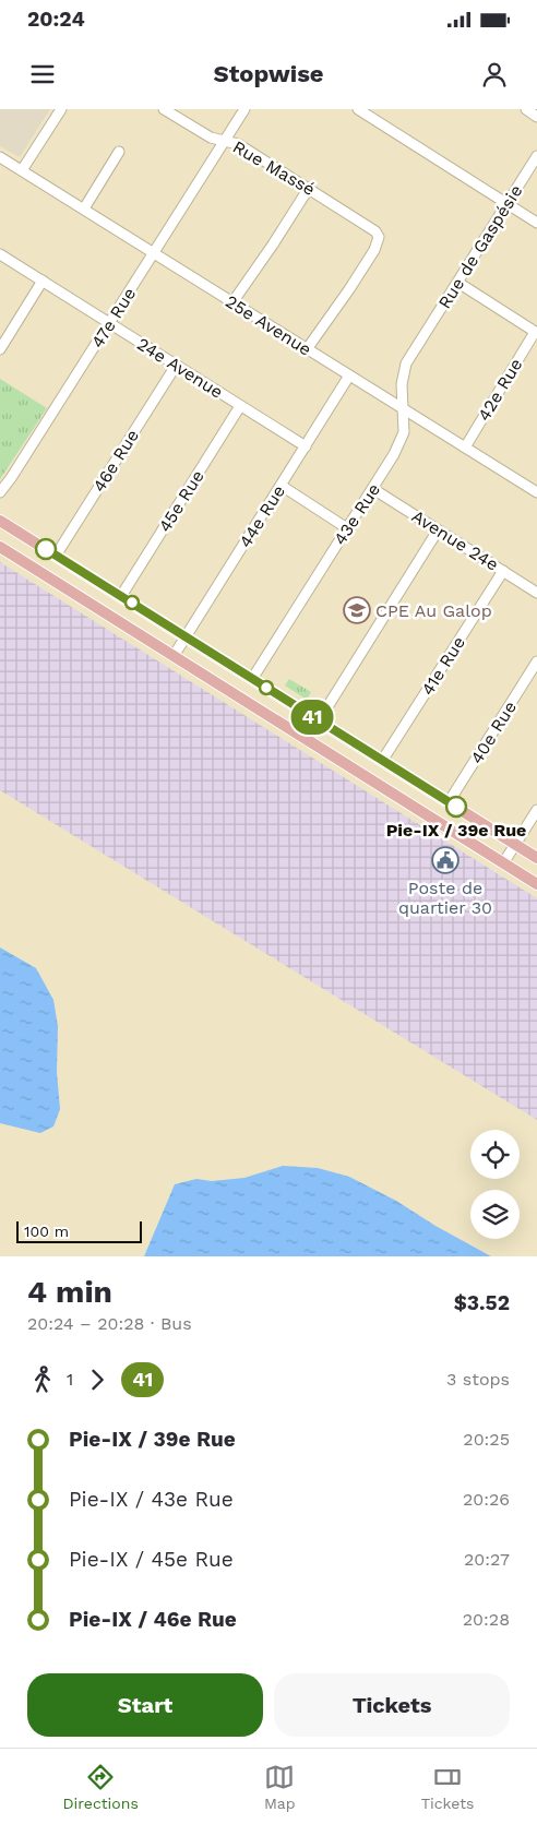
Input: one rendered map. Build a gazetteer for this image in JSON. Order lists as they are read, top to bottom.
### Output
{
  "streets": {
    "street": [
      "Rue Massé",
      "Rue de Gaspésie",
      "47e Rue",
      "25e Avenue",
      "24e Avenue",
      "42e Rue",
      "46e Rue",
      "45e Rue",
      "43e Rue",
      "44e Rue",
      "Avenue 24e",
      "41e Rue",
      "40e Rue"
    ]
  },
  "crossings": [
    ["Rue Massé", "47e Rue"],
    ["Rue Massé", "25e Avenue"],
    ["Rue de Gaspésie", "43e Rue"],
    ["47e Rue", "25e Avenue"],
    ["47e Rue", "24e Avenue"],
    ["25e Avenue", "42e Rue"],
    ["25e Avenue", "43e Rue"],
    ["25e Avenue", "44e Rue"],
    ["24e Avenue", "46e Rue"],
    ["24e Avenue", "45e Rue"],
    ["24e Avenue", "44e Rue"],
    ["43e Rue", "Avenue 24e"],
    ["Avenue 24e", "41e Rue"]
  ],
  "places": {
    "school or university": ["CPE Au Galop"],
    "other": ["Pie-IX / 39e Rue"],
    "public building": ["Poste de quartier 30"]
  },
  "lines": ["bus line 41"],
  "scale_bar": "100 m",
  "page": {
    "status": "20:24",
    "header": "Stopwise",
    "on_map": "41",
    "scale": "100 m",
    "heading": ["4 min", "20:24 – 20:28 · Bus", "$3.52"],
    "legs": ["1", "41", "3 stops"],
    "list": [
      {
        "name": "Pie-IX / 39e Rue",
        "value": "20:25"
      },
      {
        "name": "Pie-IX / 43e Rue",
        "value": "20:26"
      },
      {
        "name": "Pie-IX / 45e Rue",
        "value": "20:27"
      },
      {
        "name": "Pie-IX / 46e Rue",
        "value": "20:28"
      }
    ],
    "buttons": ["Start", "Tickets"],
    "tabs": ["Directions", "Map", "Tickets"]
  }
}
